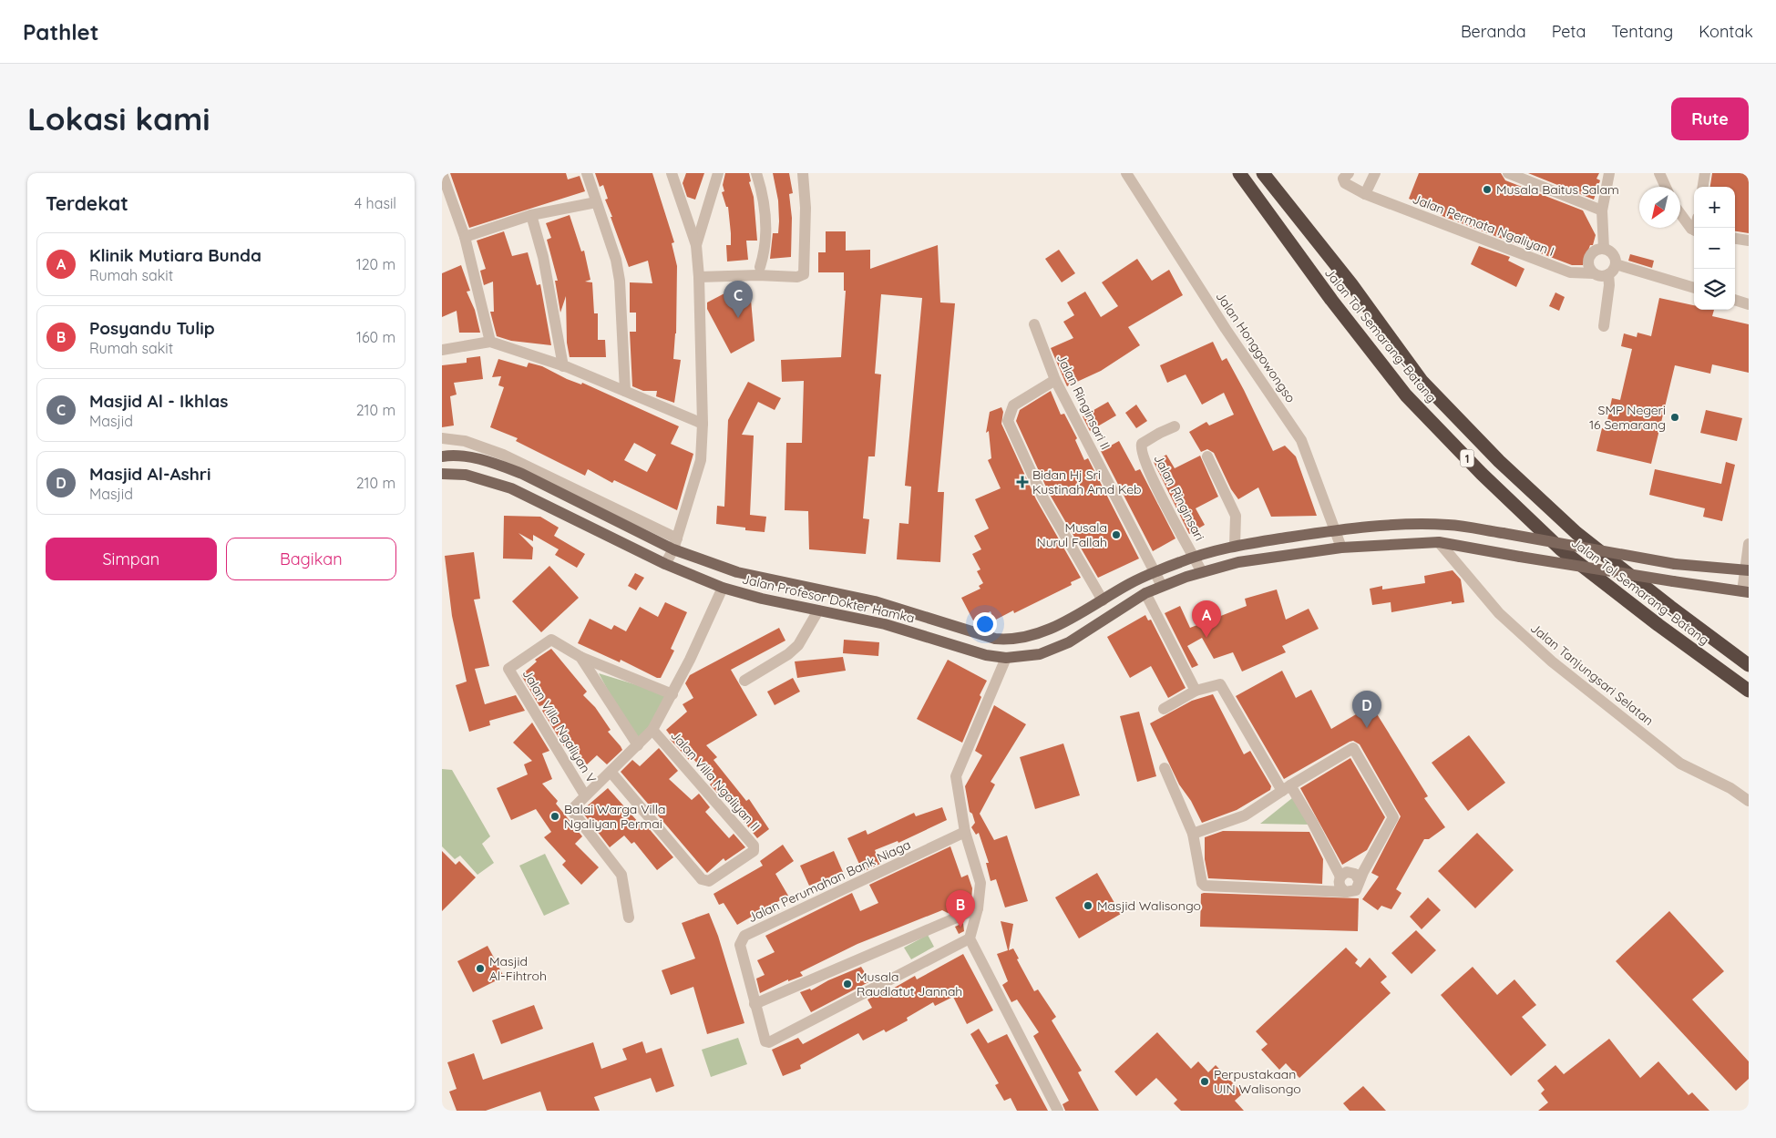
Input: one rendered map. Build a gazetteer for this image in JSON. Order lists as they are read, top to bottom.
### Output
{
  "streets": {
    "highway": ["Jalan Tol Semarang–Batang", "1"],
    "main road": ["Jalan Profesor Dokter Hamka"],
    "street": [
      "Jalan Permata Ngaliyan I",
      "Jalan Honggowongso",
      "Jalan Ringinsari II",
      "Jalan Ringinsari",
      "Jalan Tanjungsari Selatan",
      "Jalan Villa Ngaliyan V",
      "Jalan Villa Ngaliyan II",
      "Jalan Perumahan Bank Niaga"
    ]
  },
  "crossings": [
    ["Jalan Honggowongso", "Jalan Profesor Dokter Hamka"],
    ["Jalan Ringinsari II", "Jalan Profesor Dokter Hamka"],
    ["Jalan Ringinsari", "Jalan Profesor Dokter Hamka"],
    ["Jalan Profesor Dokter Hamka", "Jalan Tanjungsari Selatan"]
  ],
  "places": {
    "other": [
      "Musala Baitus Salam",
      "SMP Negeri 16 Semarang",
      "Musala Nurul Fallah",
      "Balai Warga Villa Ngaliyan Permai",
      "Masjid Walisongo",
      "Masjid Al-Fihtroh",
      "Musala Raudlatut Jannah",
      "Perpustakaan UIN Walisongo"
    ],
    "health": ["Bidan Hj Sri Kustinah Amd Keb"]
  },
  "north": "bottom left",
  "page": {
    "header": "Pathlet",
    "nav": [
      "Beranda",
      "Peta",
      "Tentang",
      "Kontak"
    ],
    "buttons": [
      "Rute",
      ["Simpan", "Bagikan"]
    ],
    "title": "Lokasi kami",
    "heading": ["Terdekat", "4 hasil"],
    "map_buttons": ["+", "−"],
    "list": [
      {
        "mark": "A",
        "name": "Klinik Mutiara Bunda",
        "note": "Rumah sakit",
        "value": "120 m"
      },
      {
        "mark": "B",
        "name": "Posyandu Tulip",
        "note": "Rumah sakit",
        "value": "160 m"
      },
      {
        "mark": "C",
        "name": "Masjid Al - Ikhlas",
        "note": "Masjid",
        "value": "210 m"
      },
      {
        "mark": "D",
        "name": "Masjid Al-Ashri",
        "note": "Masjid",
        "value": "210 m"
      }
    ],
    "pins": [
      "C",
      "A",
      "D",
      "B"
    ]
  }
}
